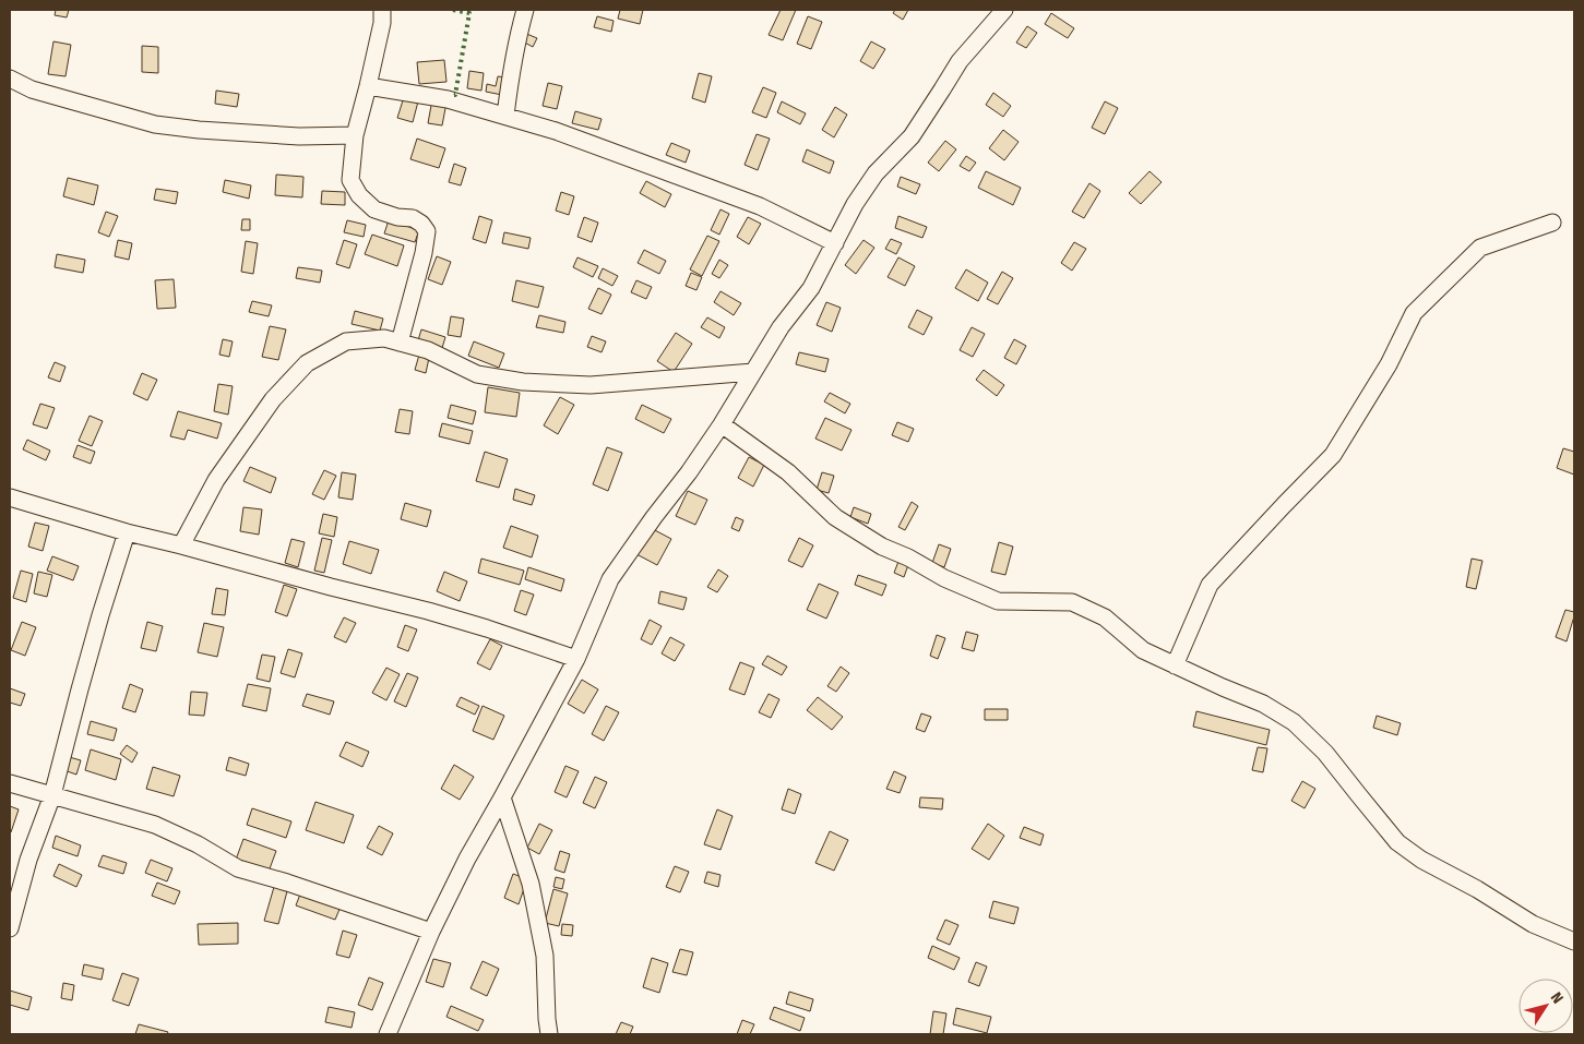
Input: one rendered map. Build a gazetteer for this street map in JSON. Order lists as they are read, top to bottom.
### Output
{
  "north": "top right"
}
